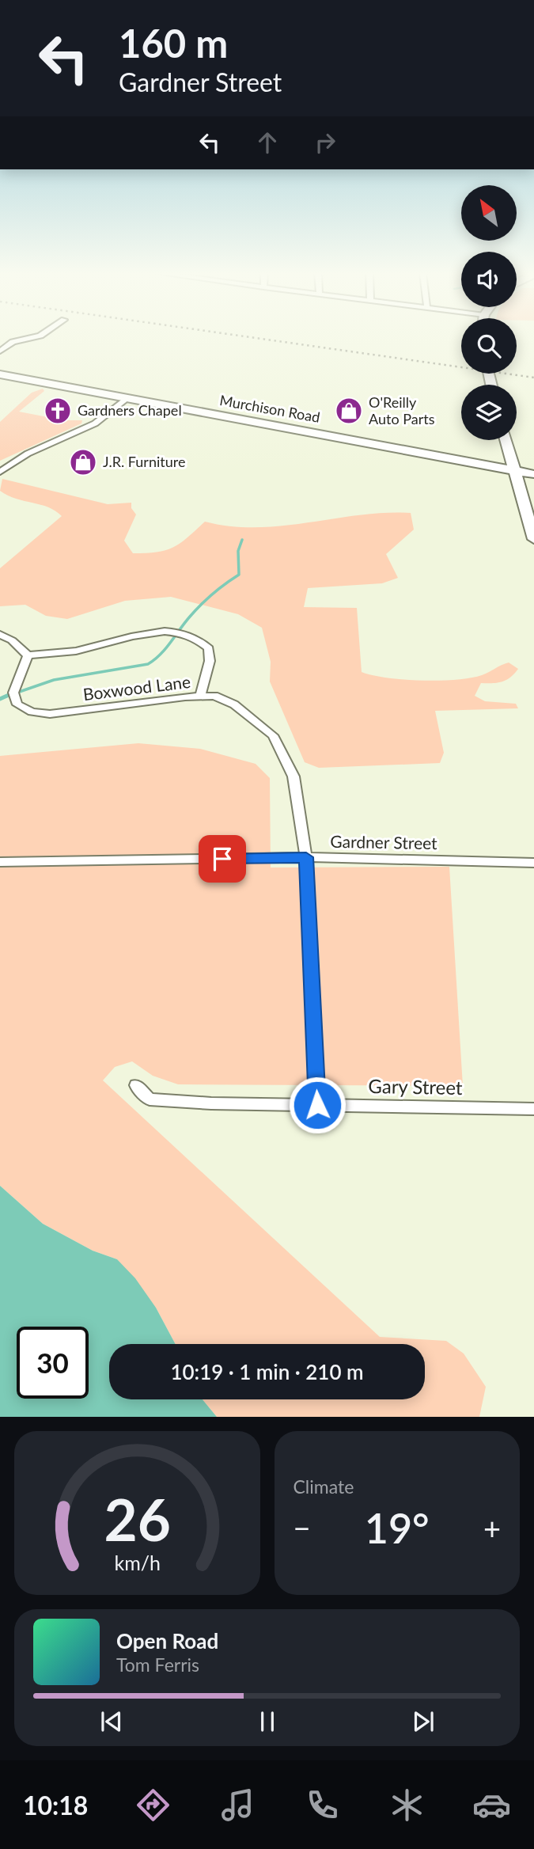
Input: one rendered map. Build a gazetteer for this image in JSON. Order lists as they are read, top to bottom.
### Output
{
  "streets": {
    "main road": ["Murchison Road"],
    "street": ["Boxwood Lane", "Gardner Street", "Gary Street"]
  },
  "crossings": [
    ["Boxwood Lane", "Gardner Street"],
    ["Boxwood Lane", "Gary Street"]
  ],
  "places": {
    "church": ["Gardners Chapel"],
    "shop": ["O'Reilly Auto Parts", "J.R. Furniture"]
  },
  "north": "top left",
  "page": {
    "turn": ["160 m", "Gardner Street"],
    "limit": "30",
    "trip": "10:19 · 1 min · 210 m",
    "tile": "Climate",
    "heat": ["−", "19°", "+"],
    "song": ["Open Road", "Tom Ferris"],
    "tabs": "10:18",
    "gauge": ["26", "km/h"]
  }
}
